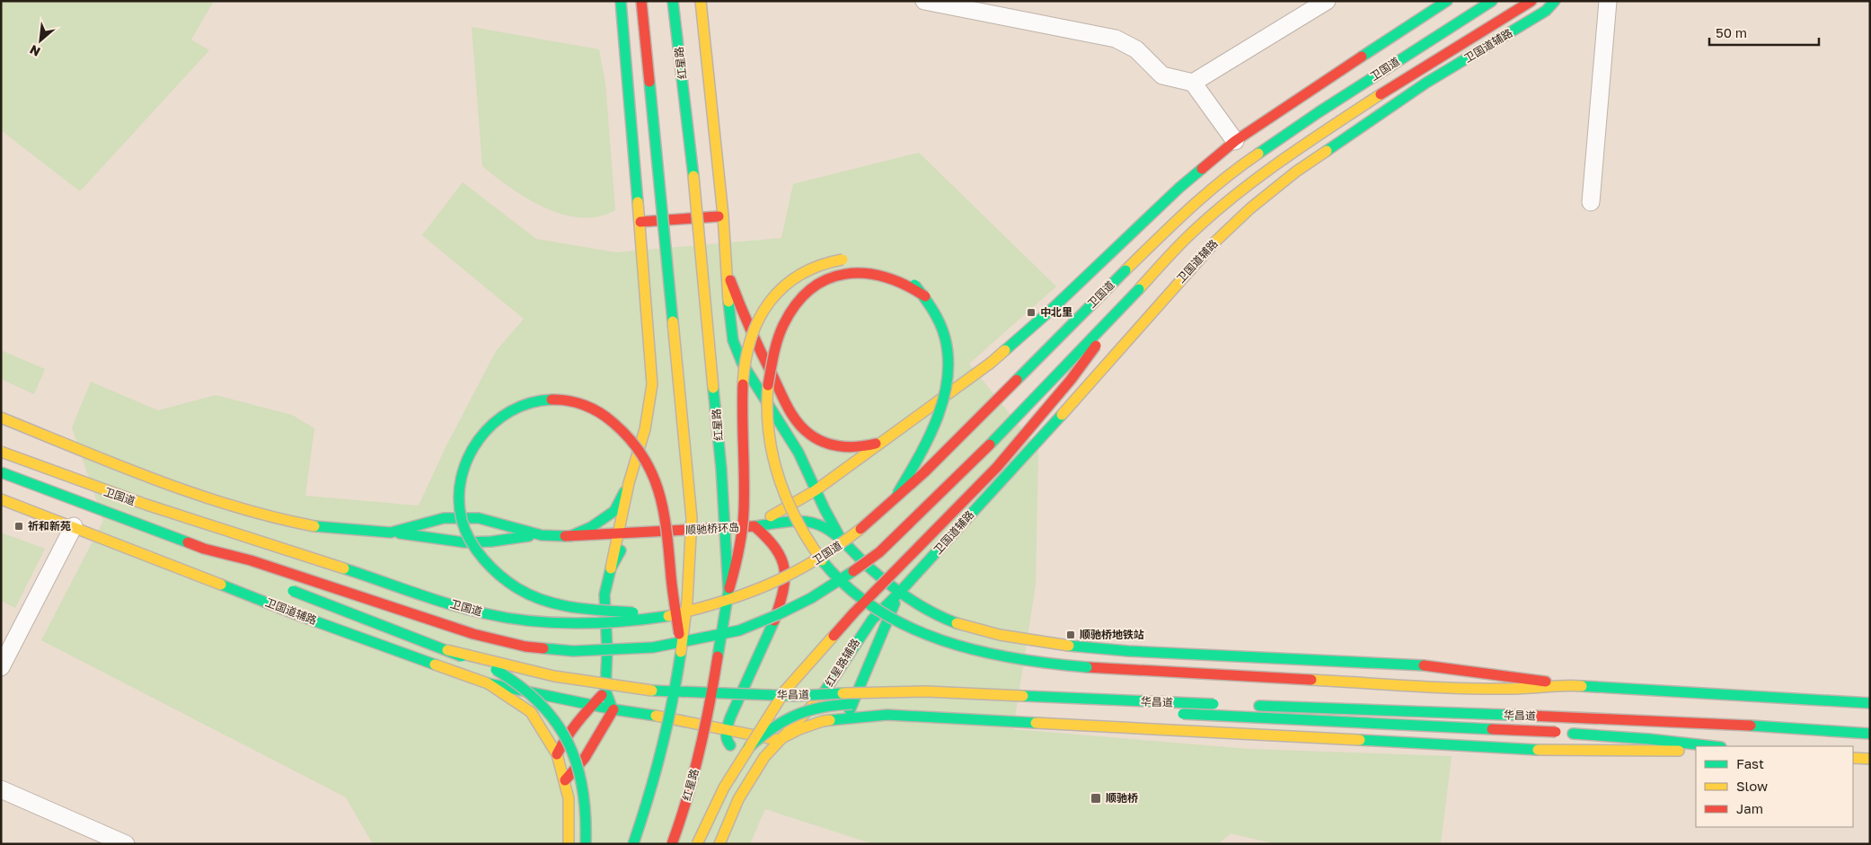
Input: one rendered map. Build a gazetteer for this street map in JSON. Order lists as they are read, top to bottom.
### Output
{
  "streets": {
    "main road": [
      "卫国道辅路",
      "红星路",
      "卫国道",
      "顺驰桥环岛",
      "红星路辅路",
      "华昌道"
    ]
  },
  "crossings": [
    ["卫国道辅路", "红星路辅路"],
    ["顺驰桥环岛", "红星路辅路"]
  ],
  "places": {
    "transit": [
      "中北里",
      "祈和新苑",
      "顺驰桥地铁站",
      "顺驰桥"
    ]
  },
  "legend": ["Fast", "Slow", "Jam"],
  "scale_bar": "50 m",
  "north": "bottom left"
}
